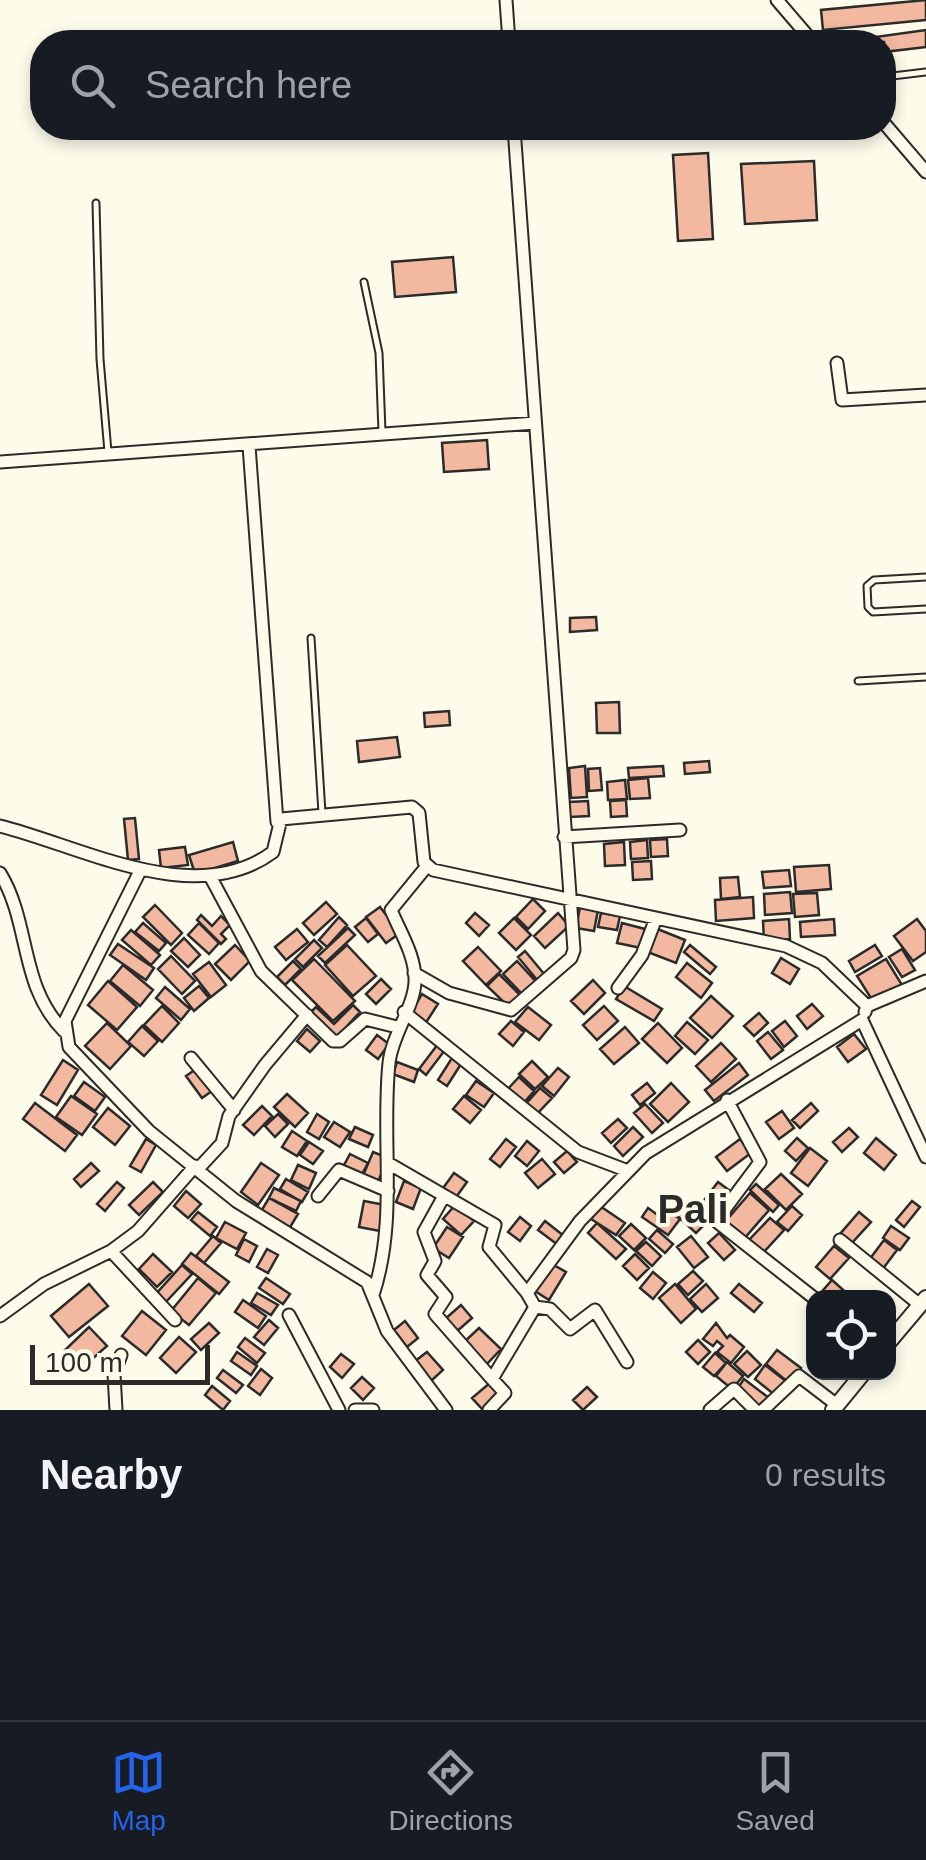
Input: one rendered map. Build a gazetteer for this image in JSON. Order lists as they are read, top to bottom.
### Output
{
  "districts": ["Pali"],
  "scale_bar": "100 m",
  "page": {
    "search": "Search here",
    "scale": "100 m",
    "heading": ["Nearby", "0 results"],
    "nav": ["Map", "Directions", "Saved"]
  }
}
